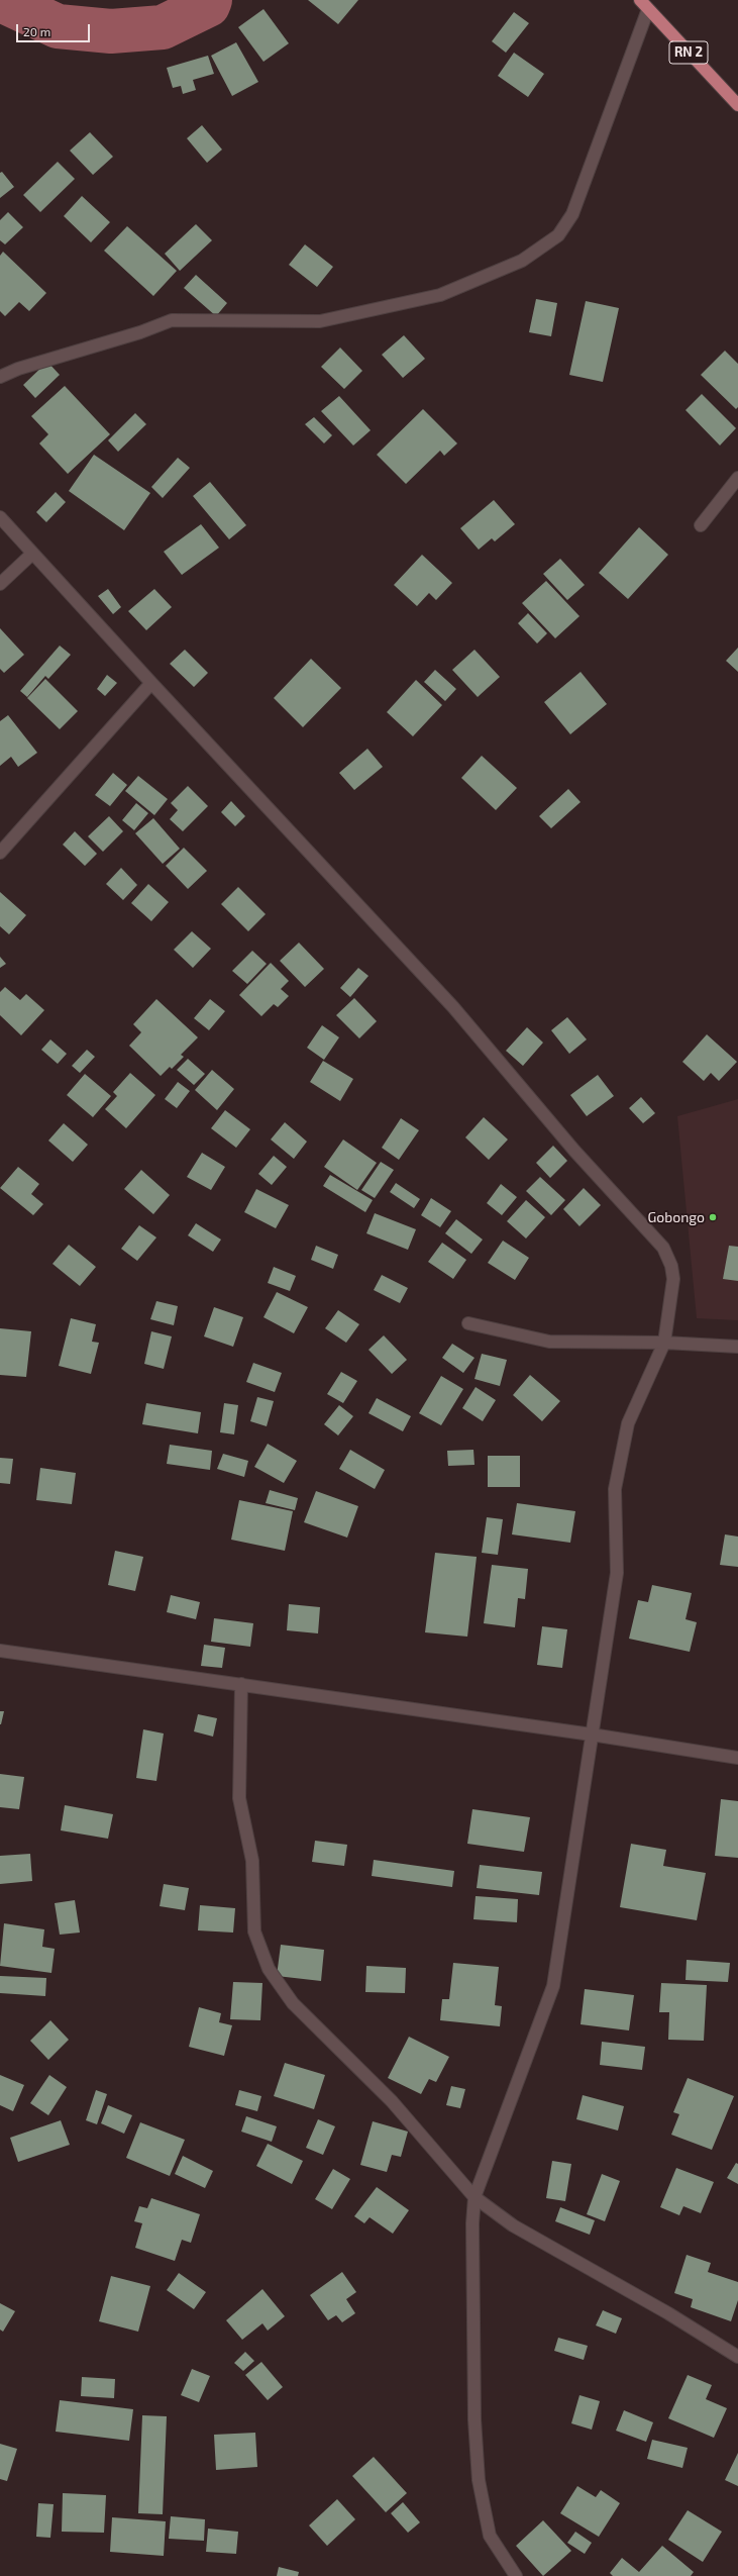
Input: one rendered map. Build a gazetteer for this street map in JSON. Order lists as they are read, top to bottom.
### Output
{
  "streets": {
    "main road": ["RN 2"]
  },
  "places": ["Gobongo"],
  "scale_bar": "20 m"
}
